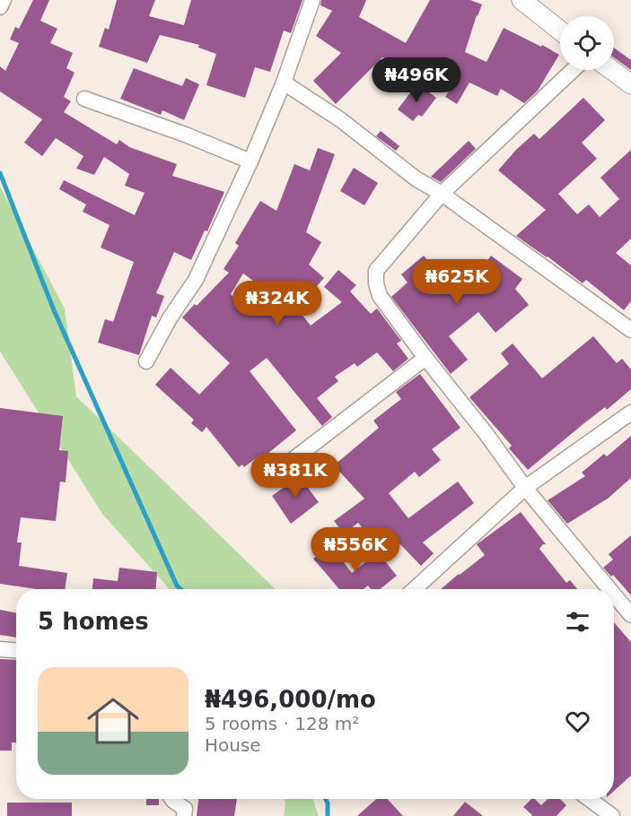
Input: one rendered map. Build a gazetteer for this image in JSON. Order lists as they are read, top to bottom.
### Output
{
  "page": {
    "price": [
      "₦496K",
      "₦625K",
      "₦324K",
      "₦381K",
      "₦556K"
    ],
    "heading": "5 homes",
    "list": [
      {
        "name": "₦496,000/mo",
        "note": "5 rooms · 128 m² · House"
      }
    ]
  }
}
